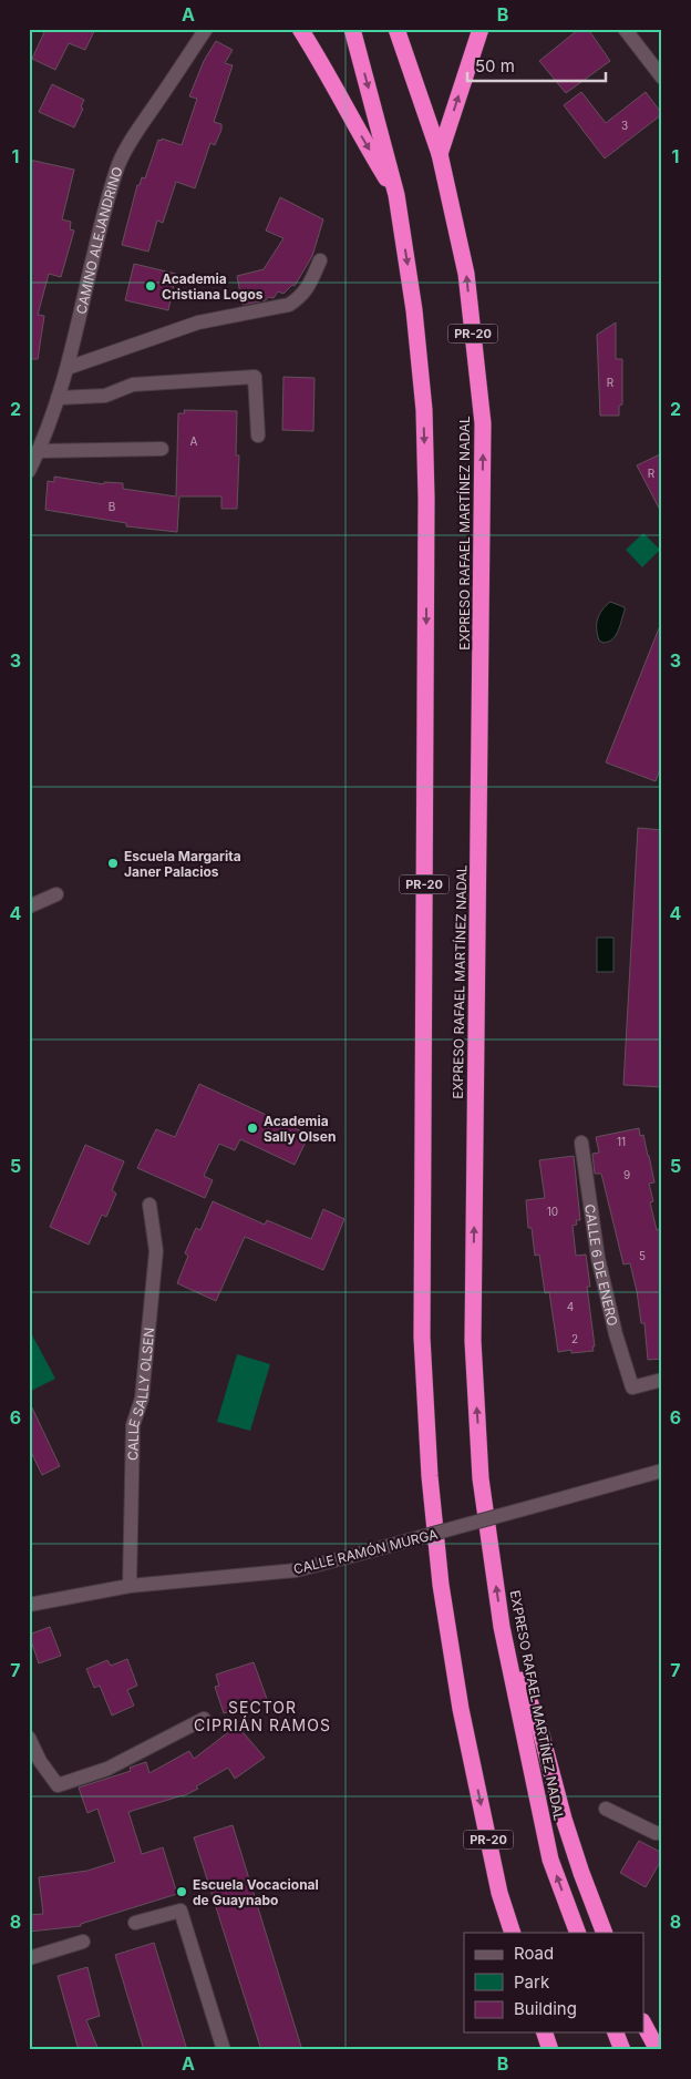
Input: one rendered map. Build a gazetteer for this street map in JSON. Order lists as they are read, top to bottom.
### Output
{
  "streets": {
    "highway": ["PR-20", "EXPRESO RAFAEL MARTÍNEZ NADAL"],
    "street": [
      "CAMINO ALEJANDRINO",
      "CALLE 6 DE ENERO",
      "CALLE SALLY OLSEN",
      "CALLE RAMÓN MURGA"
    ]
  },
  "crossings": [
    ["CALLE SALLY OLSEN", "CALLE RAMÓN MURGA"]
  ],
  "districts": ["SECTOR CIPRIÁN RAMOS"],
  "places": [
    "Academia Cristiana Logos",
    "Escuela Margarita Janer Palacios",
    "Academia Sally Olsen",
    "Escuela Vocacional de Guaynabo"
  ],
  "house_numbers": [
    "3",
    "R",
    "A",
    "R",
    "B",
    "11",
    "9",
    "10",
    "5",
    "4",
    "2"
  ],
  "legend": ["Road", "Park", "Building"],
  "scale_bar": "50 m",
  "grid": {
    "columns": ["A", "B"],
    "rows": [
      "1",
      "2",
      "3",
      "4",
      "5",
      "6",
      "7",
      "8"
    ]
  }
}
